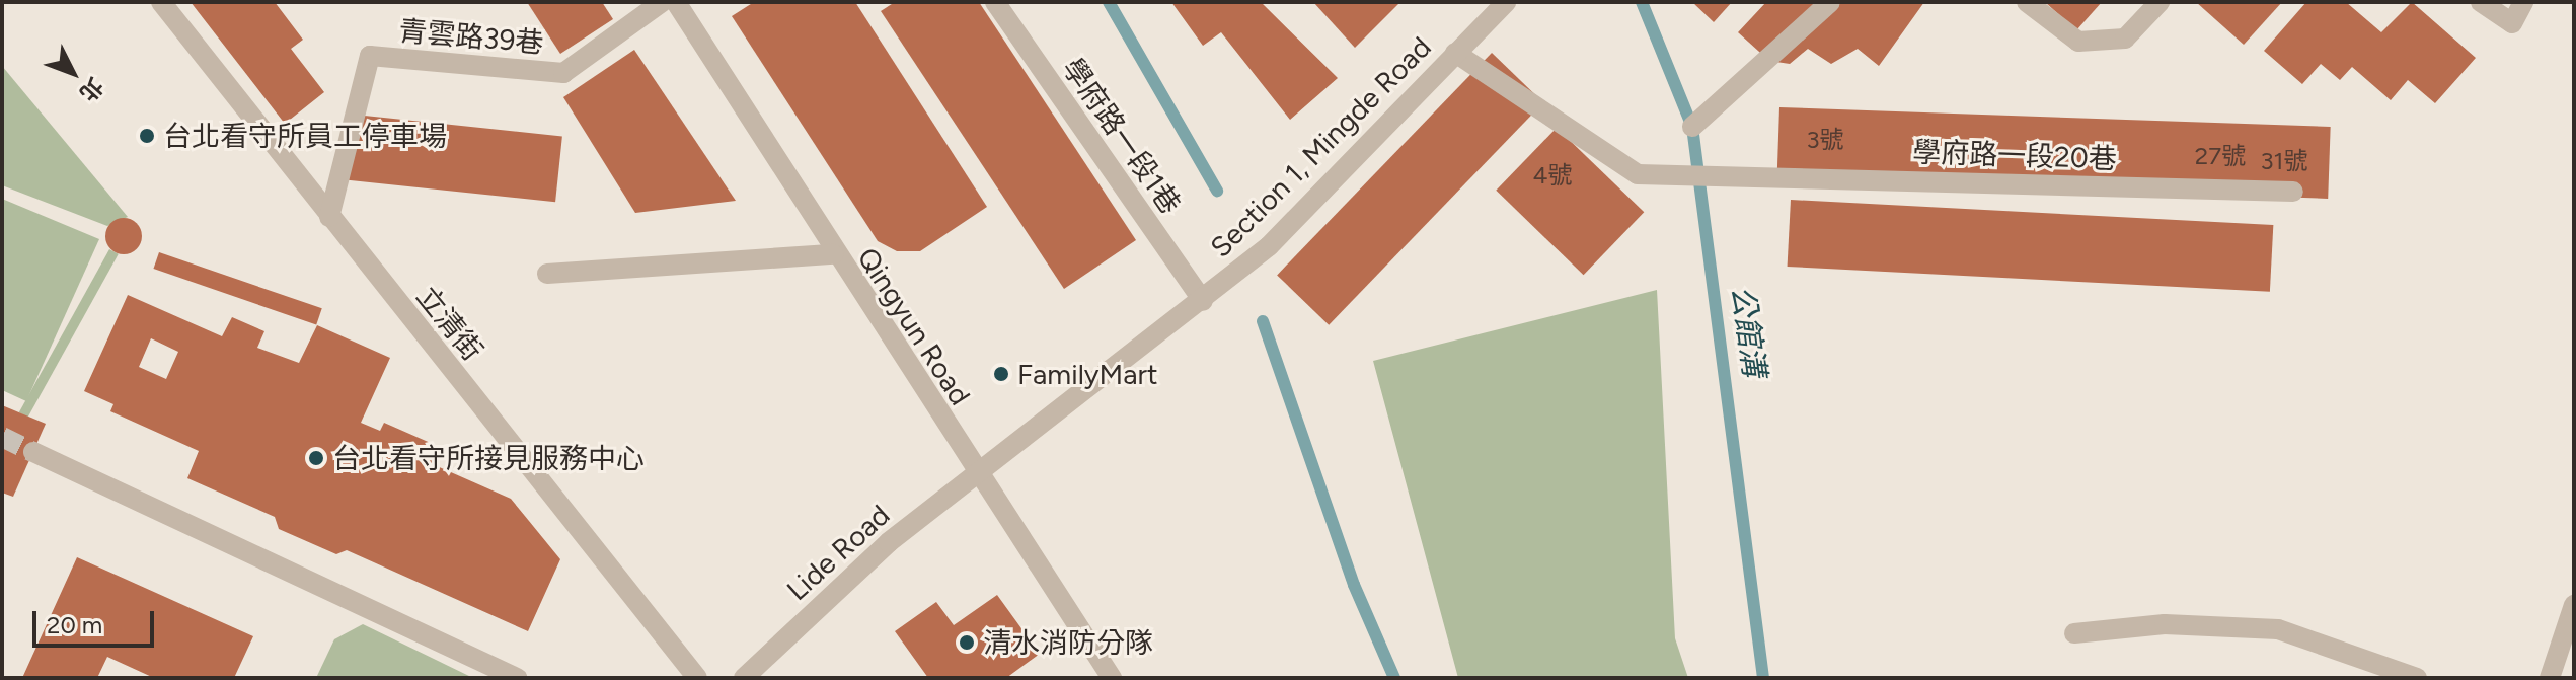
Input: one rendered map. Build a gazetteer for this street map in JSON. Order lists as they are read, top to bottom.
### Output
{
  "streets": {
    "street": [
      "青雲路39巷",
      "學府路一段1巷",
      "Section 1, Mingde Road",
      "學府路一段20巷",
      "立清街",
      "Qingyun Road",
      "Lide Road"
    ]
  },
  "crossings": [
    ["青雲路39巷", "立清街"],
    ["學府路一段1巷", "Section 1, Mingde Road"],
    ["Section 1, Mingde Road", "學府路一段20巷"],
    ["Section 1, Mingde Road", "Qingyun Road"],
    ["Section 1, Mingde Road", "Lide Road"],
    ["Qingyun Road", "Lide Road"]
  ],
  "water": ["公館溝"],
  "places": [
    "台北看守所員工停車場",
    "FamilyMart",
    "台北看守所接見服務中心",
    "清水消防分隊"
  ],
  "house_numbers": [
    "3號",
    "27號",
    "31號",
    "4號"
  ],
  "scale_bar": "20 m",
  "north": "bottom right"
}
